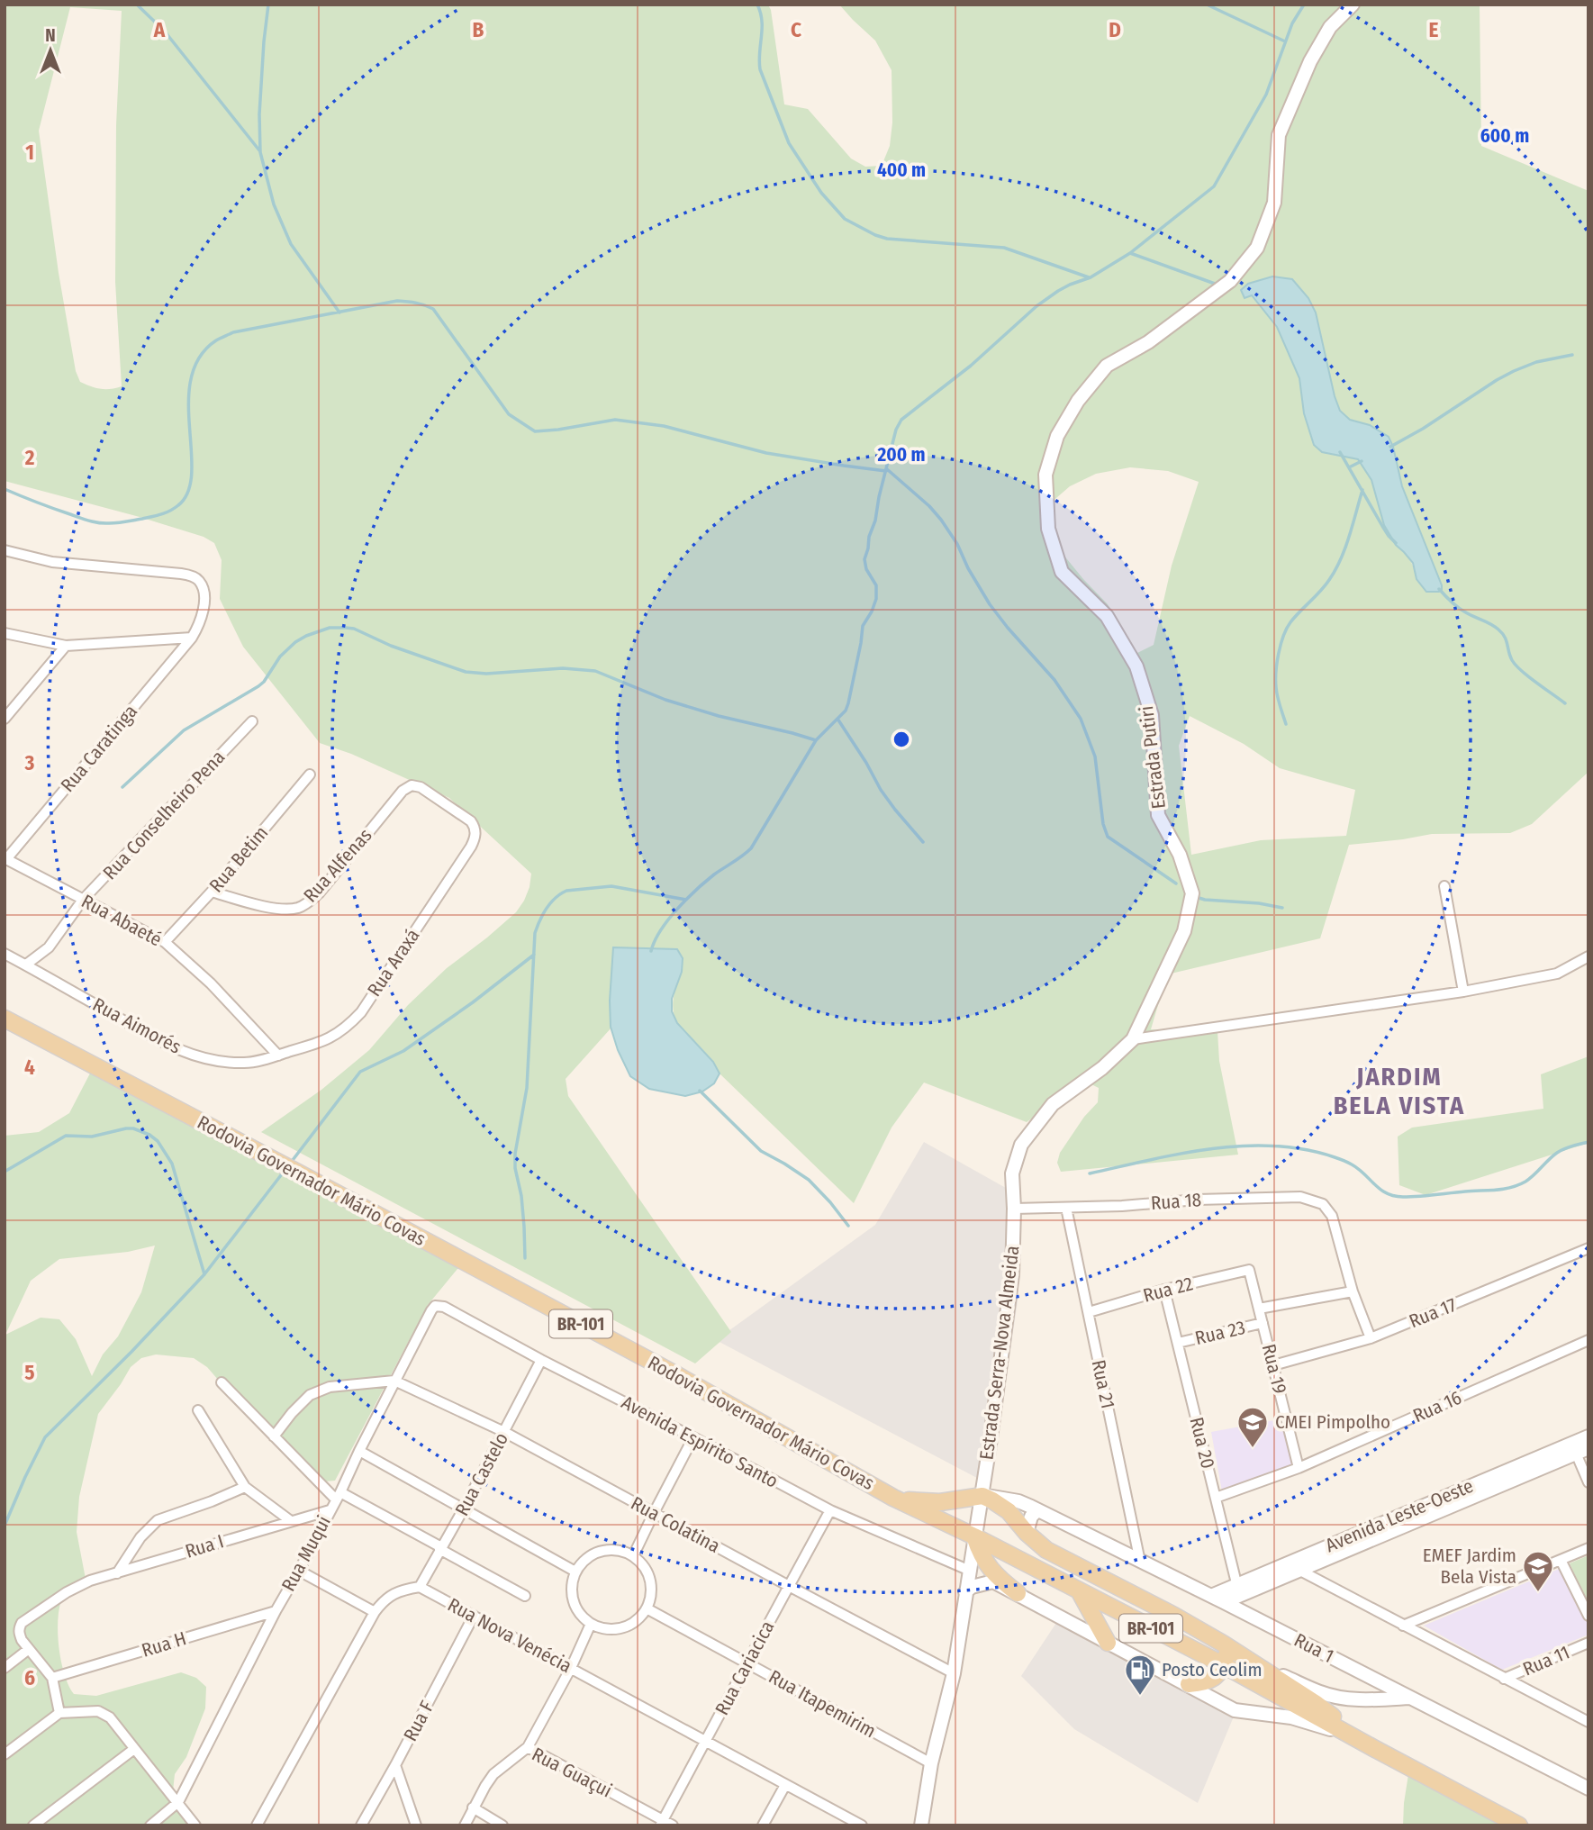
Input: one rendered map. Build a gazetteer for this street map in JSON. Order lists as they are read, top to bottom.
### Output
{
  "streets": {
    "main road": ["Rodovia Governador Mário Covas", "BR-101"],
    "street": [
      "Rua Caratinga",
      "Estrada Putiri",
      "Rua Conselheiro Pena",
      "Rua Betim",
      "Rua Alfenas",
      "Rua Abaeté",
      "Rua Araxá",
      "Rua Aimorés",
      "Rua 18",
      "Rua 22",
      "Rua 17",
      "Rua 23",
      "Estrada Serra-Nova Almeida",
      "Rua 19",
      "Rua 21",
      "Rua 16",
      "Avenida Espírito Santo",
      "Rua 20",
      "Rua Castelo",
      "Avenida Leste-Oeste",
      "Rua Colatina",
      "Rua I",
      "Rua Muqui",
      "Rua Nova Venécia",
      "Rua H",
      "Rua 1",
      "Rua 11",
      "Rua Cariacica",
      "Rua Itapemirim",
      "Rua F",
      "Rua Guaçui"
    ]
  },
  "crossings": [
    ["Rua Caratinga", "Rua Abaeté"],
    ["Estrada Putiri", "Rua 18"],
    ["Estrada Putiri", "Estrada Serra-Nova Almeida"],
    ["Rua Conselheiro Pena", "Rua Abaeté"],
    ["Rua Conselheiro Pena", "Rua Aimorés"],
    ["Rua Betim", "Rua Alfenas"],
    ["Rua Betim", "Rua Abaeté"],
    ["Rua Alfenas", "Rua Araxá"],
    ["Rua Abaeté", "Rua Araxá"],
    ["Rua Abaeté", "Rua Aimorés"],
    ["Rua Araxá", "Rua Aimorés"],
    ["Rodovia Governador Mário Covas", "Estrada Serra-Nova Almeida"],
    ["Rua 18", "Estrada Serra-Nova Almeida"],
    ["Rua 18", "Rua 21"],
    ["Rua 22", "Rua 19"],
    ["Rua 22", "Rua 21"],
    ["Rua 22", "Rua 20"],
    ["Rua 17", "Rua 19"],
    ["Rua 23", "Rua 19"],
    ["Rua 23", "Rua 20"],
    ["Estrada Serra-Nova Almeida", "Avenida Espírito Santo"],
    ["Estrada Serra-Nova Almeida", "Rua Colatina"],
    ["Estrada Serra-Nova Almeida", "Rua 1"],
    ["Estrada Serra-Nova Almeida", "Rua Itapemirim"],
    ["Rua 19", "Rua 16"],
    ["Rua 21", "Rua 1"],
    ["Rua 16", "Rua 20"],
    ["Avenida Espírito Santo", "Rua Castelo"],
    ["Avenida Espírito Santo", "Rua Muqui"],
    ["Avenida Espírito Santo", "Rua Cariacica"],
    ["Rua 20", "Avenida Leste-Oeste"],
    ["Rua Castelo", "Rua Colatina"],
    ["Rua Castelo", "Rua Nova Venécia"],
    ["Avenida Leste-Oeste", "Rua 1"],
    ["Rua Colatina", "Rua Muqui"],
    ["Rua Colatina", "Rua Cariacica"],
    ["Rua I", "Rua Muqui"],
    ["Rua Muqui", "Rua H"],
    ["Rua Nova Venécia", "Rua Cariacica"],
    ["Rua Nova Venécia", "Rua F"],
    ["Rua Cariacica", "Rua Itapemirim"],
    ["Rua Cariacica", "Rua Guaçui"]
  ],
  "districts": ["JARDIM BELA VISTA"],
  "places": {
    "school or university": ["CMEI Pimpolho", "EMEF Jardim Bela Vista"],
    "fuel station": ["Posto Ceolim"]
  },
  "north": "top",
  "grid": {
    "columns": [
      "A",
      "B",
      "C",
      "D",
      "E"
    ],
    "rows": [
      "1",
      "2",
      "3",
      "4",
      "5",
      "6"
    ]
  },
  "rings": ["600 m", "400 m", "200 m"]
}
